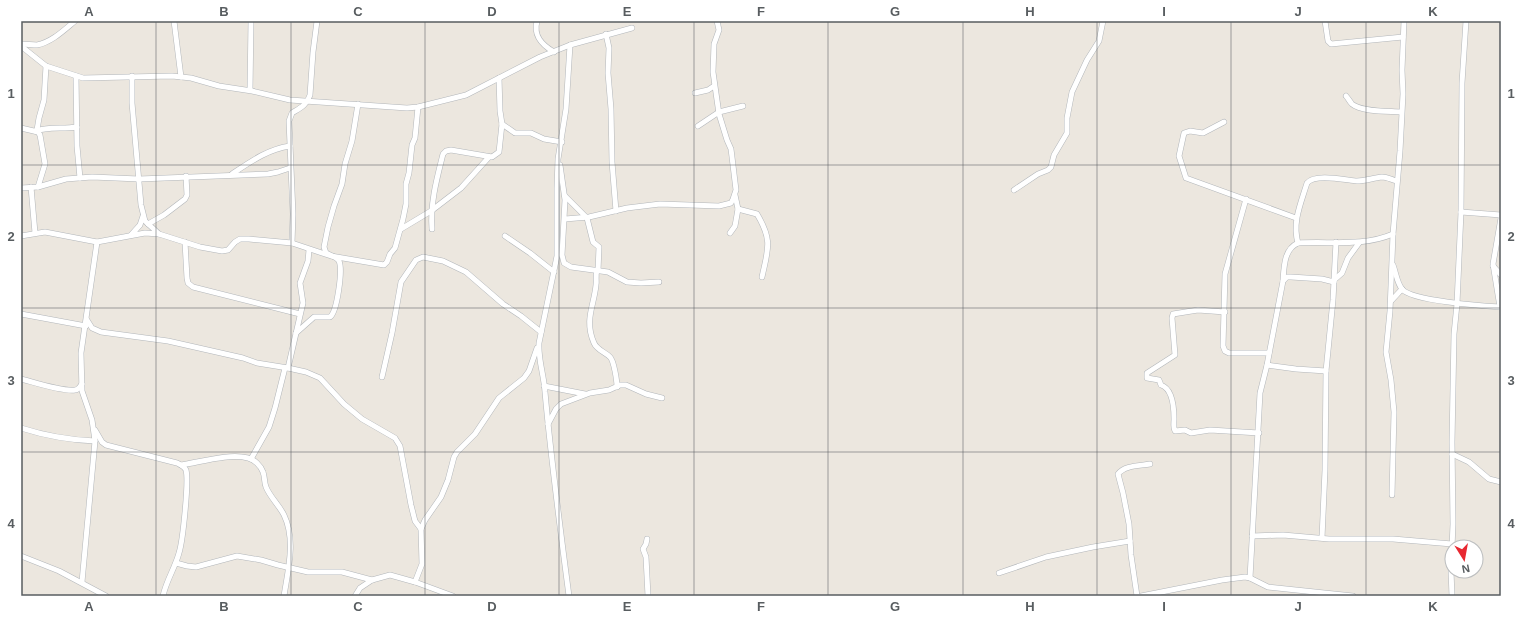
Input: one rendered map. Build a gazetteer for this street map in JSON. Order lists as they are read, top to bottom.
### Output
{
  "north": "bottom",
  "grid": {
    "columns": [
      "A",
      "B",
      "C",
      "D",
      "E",
      "F",
      "G",
      "H",
      "I",
      "J",
      "K"
    ],
    "rows": [
      "1",
      "2",
      "3",
      "4"
    ]
  }
}
